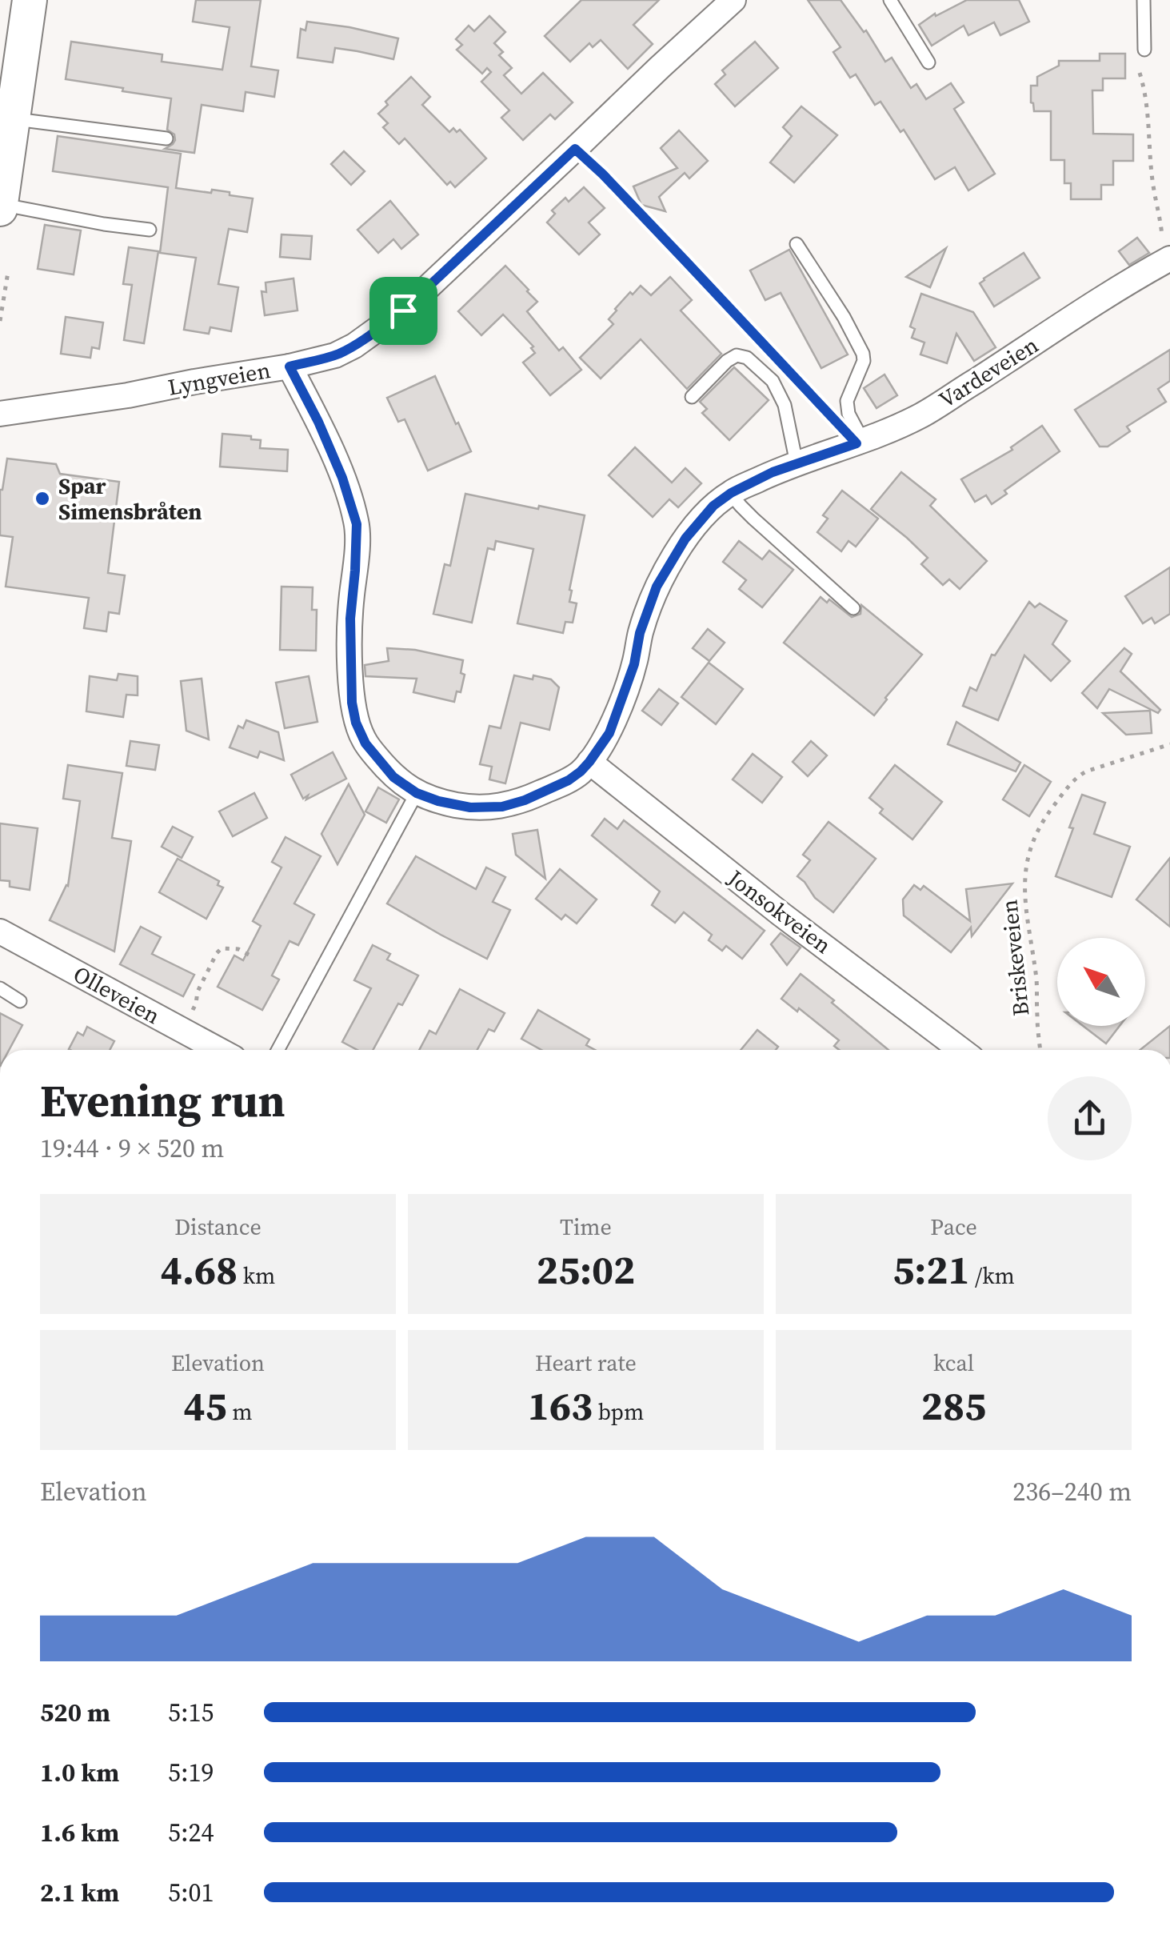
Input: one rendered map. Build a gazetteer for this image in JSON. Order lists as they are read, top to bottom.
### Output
{
  "streets": {
    "street": [
      "Vardeveien",
      "Lyngveien",
      "Jonsokveien",
      "Olleveien"
    ],
    "path": ["Briskeveien"]
  },
  "crossings": [
    ["Vardeveien", "Lyngveien"],
    ["Vardeveien", "Jonsokveien"]
  ],
  "places": ["Spar Simensbråten"],
  "north": "top left",
  "page": {
    "heading": ["Evening run", "19:44 · 9 × 520 m"],
    "stats": [
      ["Distance", "4.68 km"],
      ["Time", "25:02"],
      ["Pace", "5:21 /km"],
      ["Elevation", "45 m"],
      ["Heart rate", "163 bpm"],
      ["kcal", "285"]
    ],
    "chart": ["Elevation", "236–240 m"],
    "list": [
      {
        "name": "520 m",
        "note": "5:15"
      },
      {
        "name": "1.0 km",
        "note": "5:19"
      },
      {
        "name": "1.6 km",
        "note": "5:24"
      },
      {
        "name": "2.1 km",
        "note": "5:01"
      }
    ]
  }
}
